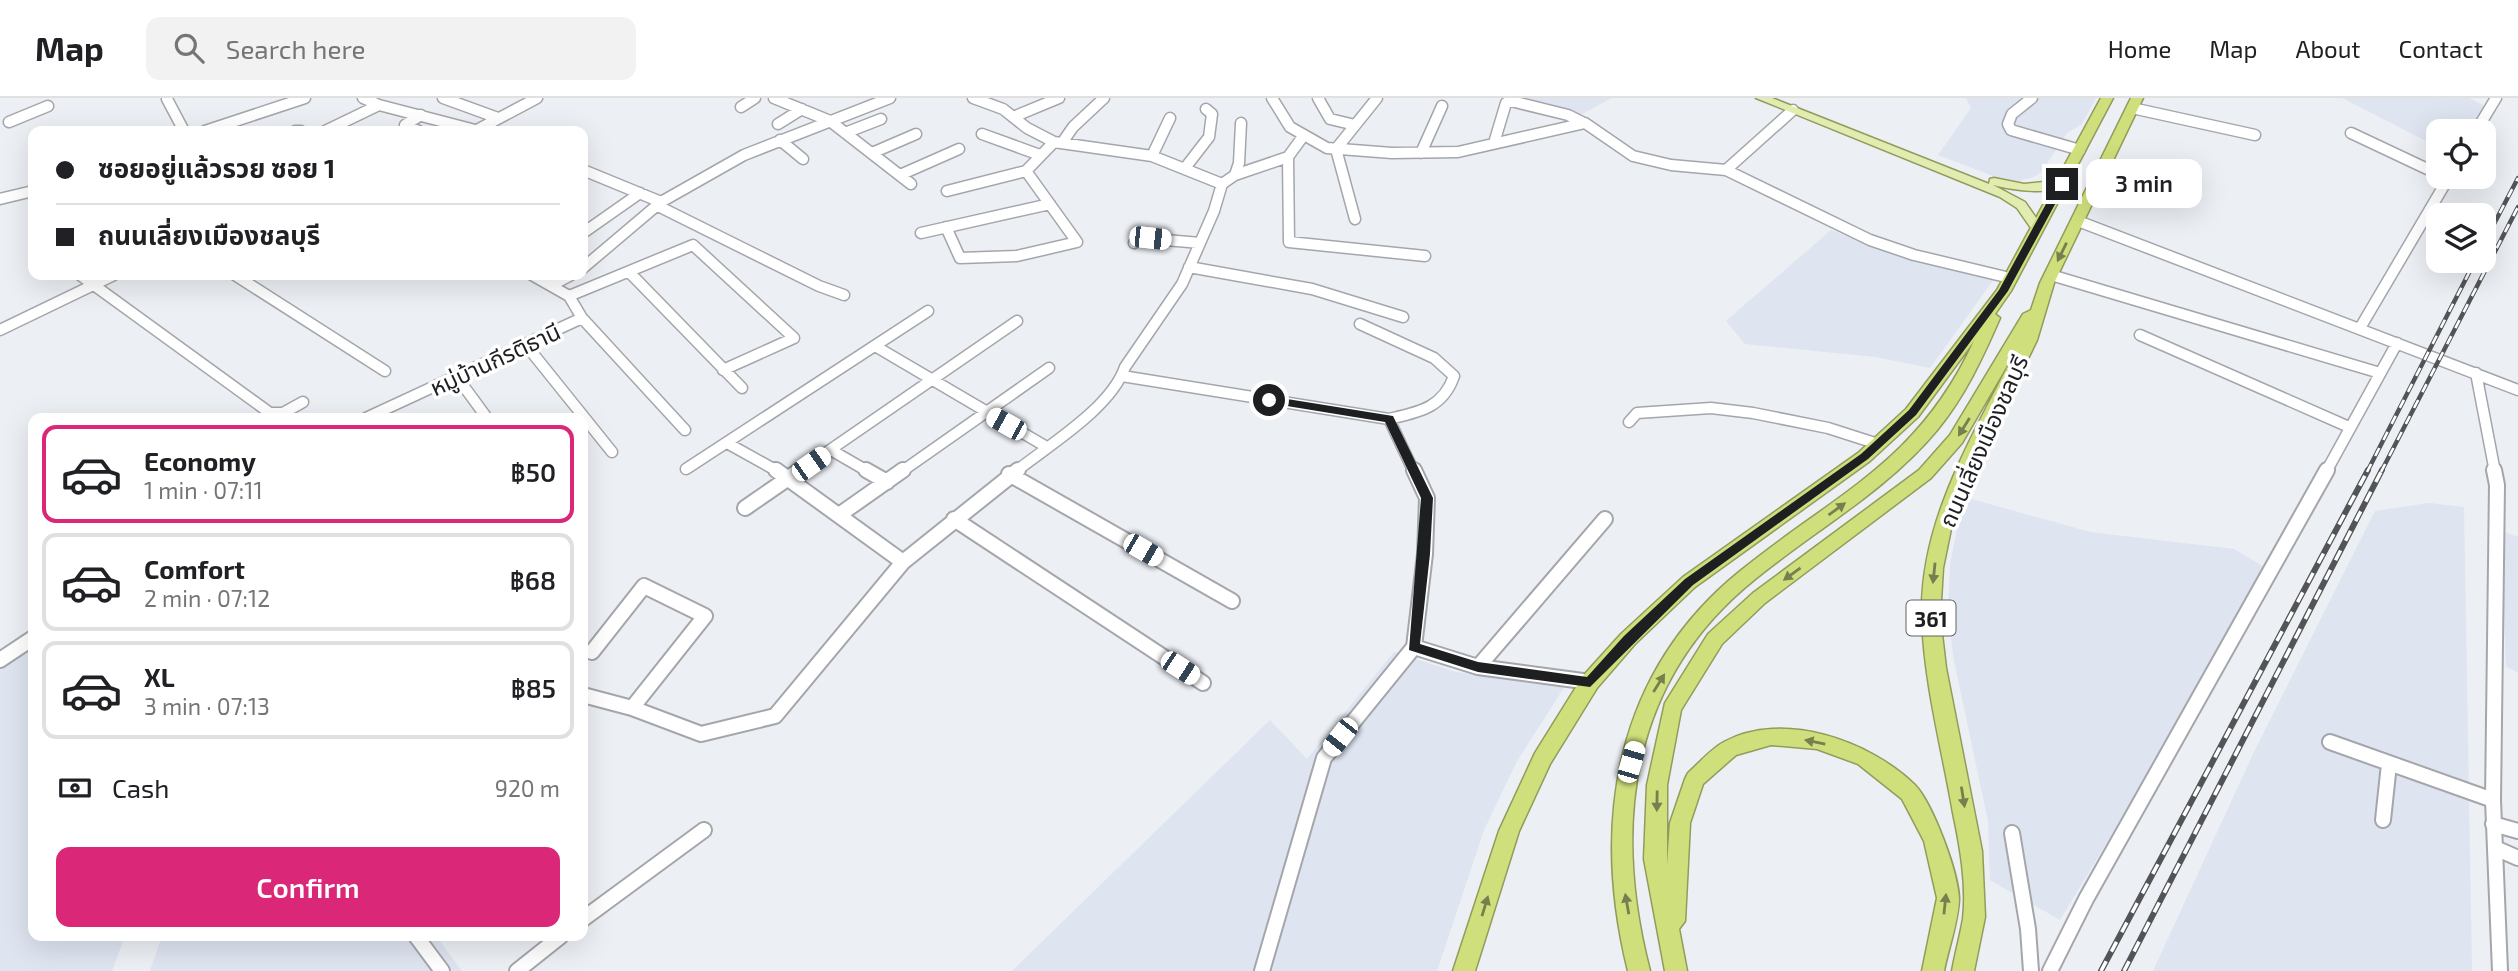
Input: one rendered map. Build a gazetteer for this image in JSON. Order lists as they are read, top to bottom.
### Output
{
  "streets": {
    "highway": ["ถนนเลี่ยงเมืองชลบุรี", "361"],
    "street": ["หมู่บ้านกีรติธานี"]
  },
  "one_way": ["ถนนเลี่ยงเมืองชลบุรี"],
  "page": {
    "header": "Map",
    "search": "Search here",
    "nav": [
      "Home",
      "Map",
      "About",
      "Contact"
    ],
    "banner": ["ซอยอยู่แล้วรวย ซอย 1", "ถนนเลี่ยงเมืองชลบุรี"],
    "bubble": "3 min",
    "list": [
      {
        "name": "Economy",
        "note": "1 min · 07:11",
        "value": "฿50"
      },
      {
        "name": "Comfort",
        "note": "2 min · 07:12",
        "value": "฿68"
      },
      {
        "name": "XL",
        "note": "3 min · 07:13",
        "value": "฿85"
      }
    ],
    "pay": ["Cash", "920 m"],
    "buttons": "Confirm"
  }
}
